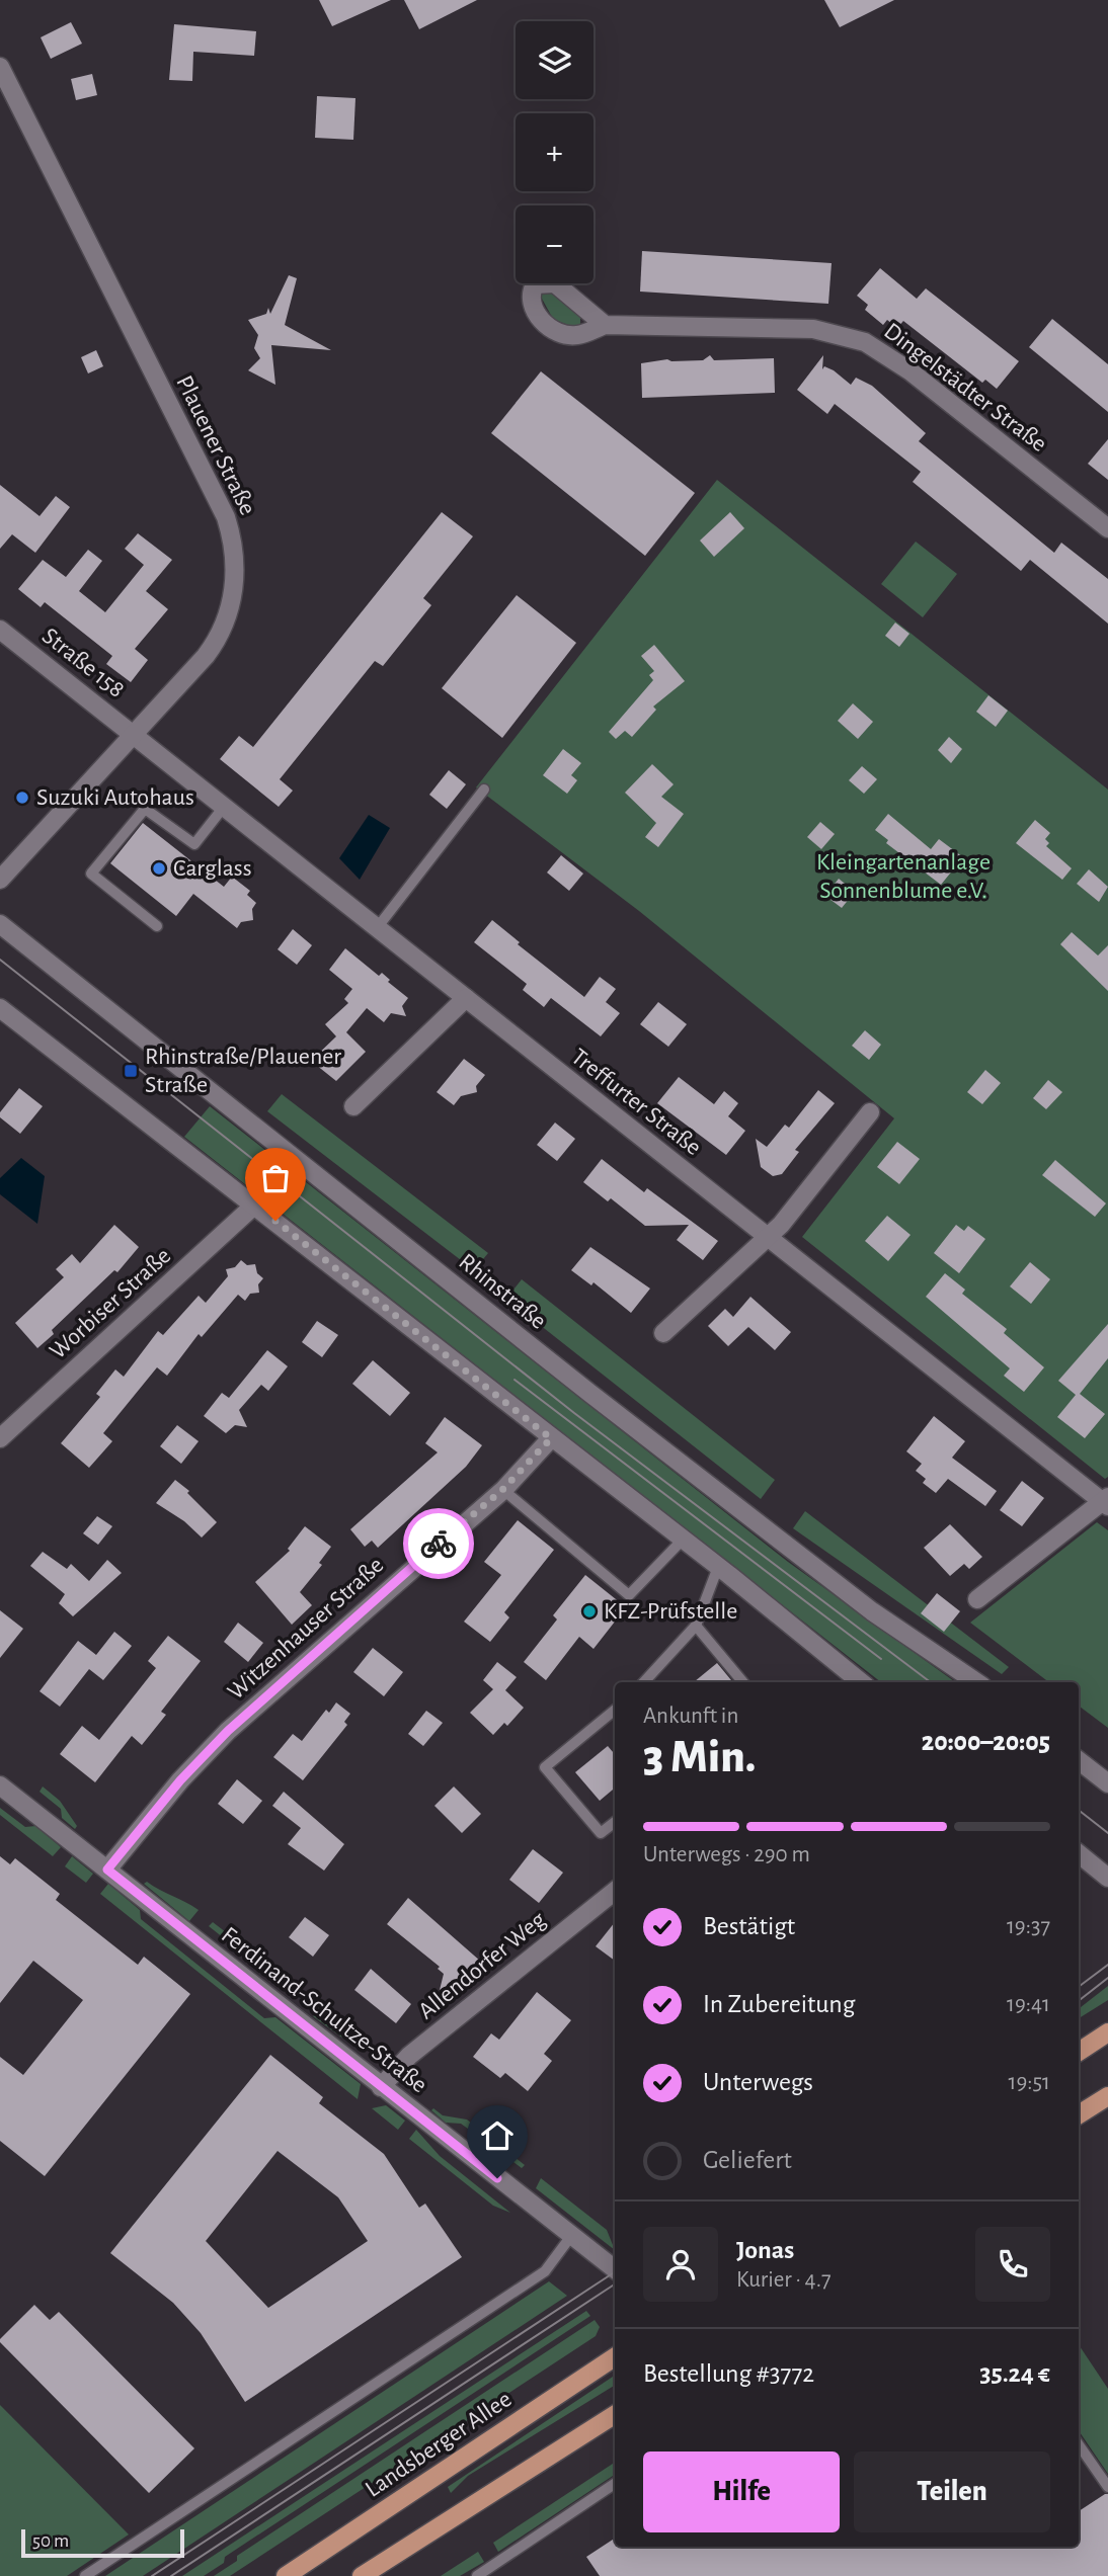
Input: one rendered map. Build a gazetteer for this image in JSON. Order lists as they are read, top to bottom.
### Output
{
  "streets": {
    "main road": ["Landsberger Allee"],
    "street": [
      "Dingelstädter Straße",
      "Plauener Straße",
      "Straße 158",
      "Treffurter Straße",
      "Rhinstraße",
      "Worbiser Straße",
      "Witzenhauser Straße",
      "Allendorfer Weg",
      "Ferdinand-Schultze-Straße"
    ]
  },
  "crossings": [
    ["Plauener Straße", "Straße 158"],
    ["Plauener Straße", "Treffurter Straße"],
    ["Straße 158", "Treffurter Straße"],
    ["Witzenhauser Straße", "Ferdinand-Schultze-Straße"],
    ["Allendorfer Weg", "Ferdinand-Schultze-Straße"]
  ],
  "parks": ["Kleingartenanlage Sonnenblume e.V."],
  "places": {
    "other": ["Suzuki Autohaus", "Carglass", "KFZ-Prüfstelle"],
    "transit": ["Rhinstraße/Plauener Straße"]
  },
  "scale_bar": "50 m",
  "page": {
    "map_buttons": ["+", "−"],
    "heading": ["3 Min.", "Ankunft in", "20:00–20:05"],
    "panel": [
      "Jonas",
      "Kurier · 4.7",
      "Bestellung #3772",
      "35.24 €"
    ],
    "bar": "Unterwegs · 290 m",
    "list": [
      ["Bestätigt", "19:37"],
      ["In Zubereitung", "19:41"],
      ["Unterwegs", "19:51"],
      "Geliefert"
    ],
    "buttons": ["Hilfe", "Teilen"],
    "scale": "50 m"
  }
}
